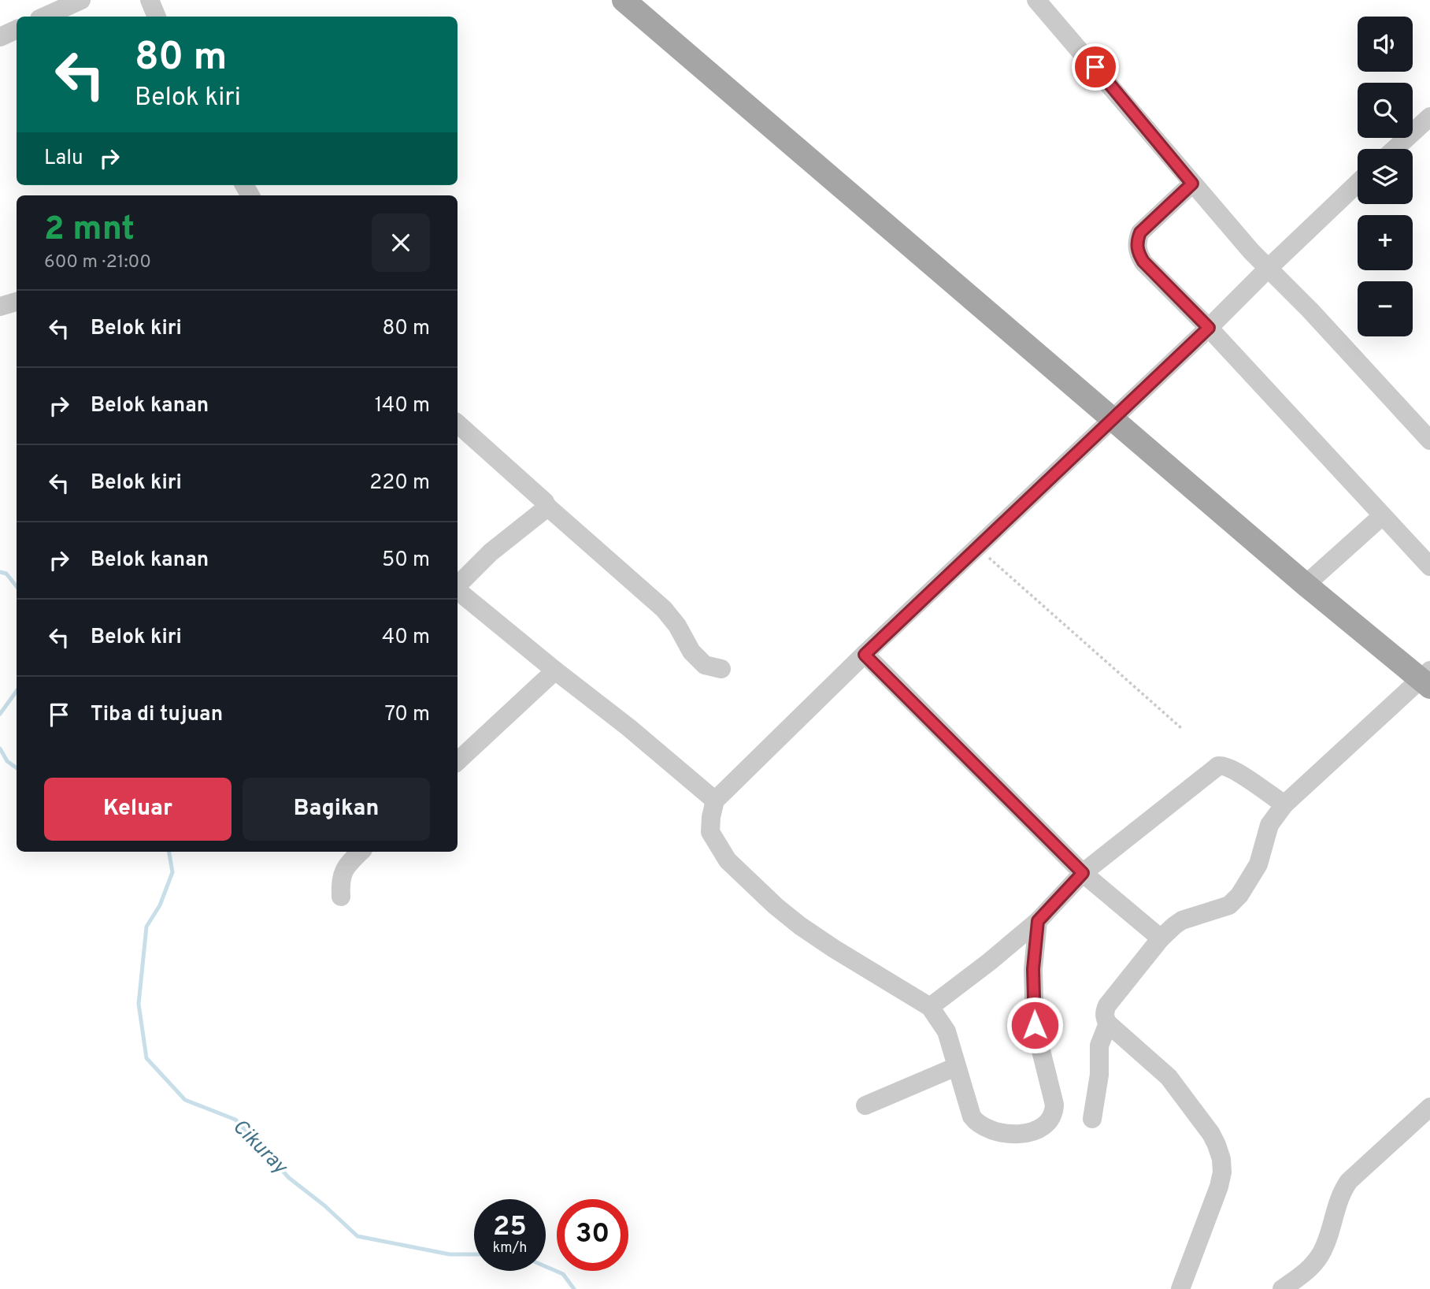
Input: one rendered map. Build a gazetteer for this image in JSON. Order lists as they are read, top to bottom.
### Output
{
  "water": ["Cikuray"],
  "page": {
    "map_buttons": ["+", "−"],
    "turn": ["80 m", "Belok kiri"],
    "then": "Lalu",
    "heading": ["2 mnt", "600 m · 21:00"],
    "list": [
      {
        "name": "Belok kiri",
        "value": "80 m"
      },
      {
        "name": "Belok kanan",
        "value": "140 m"
      },
      {
        "name": "Belok kiri",
        "value": "220 m"
      },
      {
        "name": "Belok kanan",
        "value": "50 m"
      },
      {
        "name": "Belok kiri",
        "value": "40 m"
      },
      {
        "name": "Tiba di tujuan",
        "value": "70 m"
      }
    ],
    "buttons": ["Keluar", "Bagikan"],
    "speed": "25 km/h",
    "limit": "30"
  }
}
